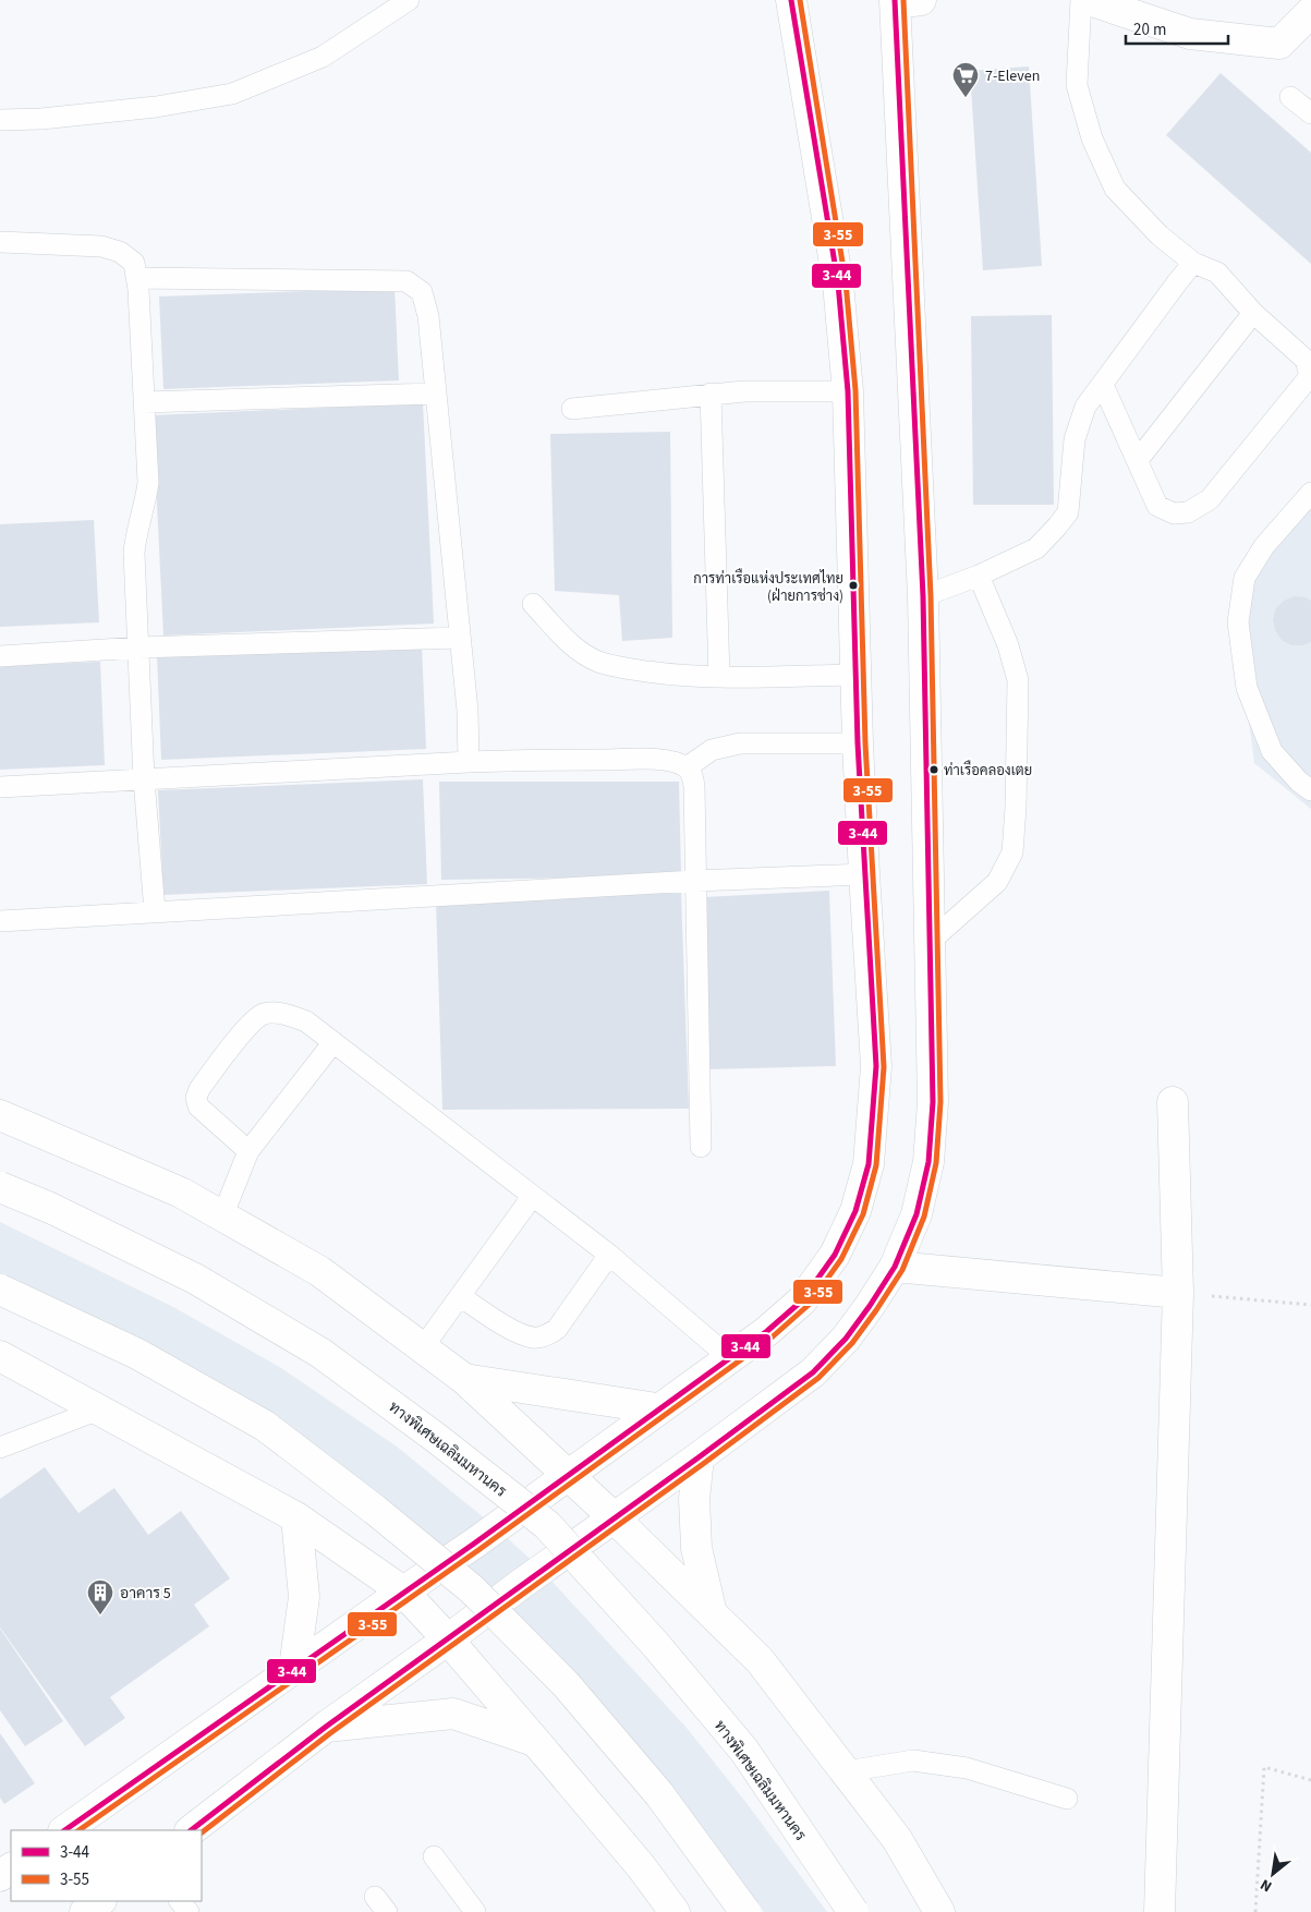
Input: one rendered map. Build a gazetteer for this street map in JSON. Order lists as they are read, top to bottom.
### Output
{
  "streets": {
    "main road": ["ทางพิเศษเฉลิมมหานคร"]
  },
  "places": {
    "supermarket": ["7-Eleven"],
    "other": ["การท่าเรือแห่งประเทศไทย (ฝ่ายการช่าง)", "ท่าเรือคลองเตย"],
    "building": ["อาคาร 5"]
  },
  "lines": ["transit line 3-44", "transit line 3-55"],
  "legend": ["3-44", "3-55"],
  "scale_bar": "20 m",
  "north": "bottom left"
}
